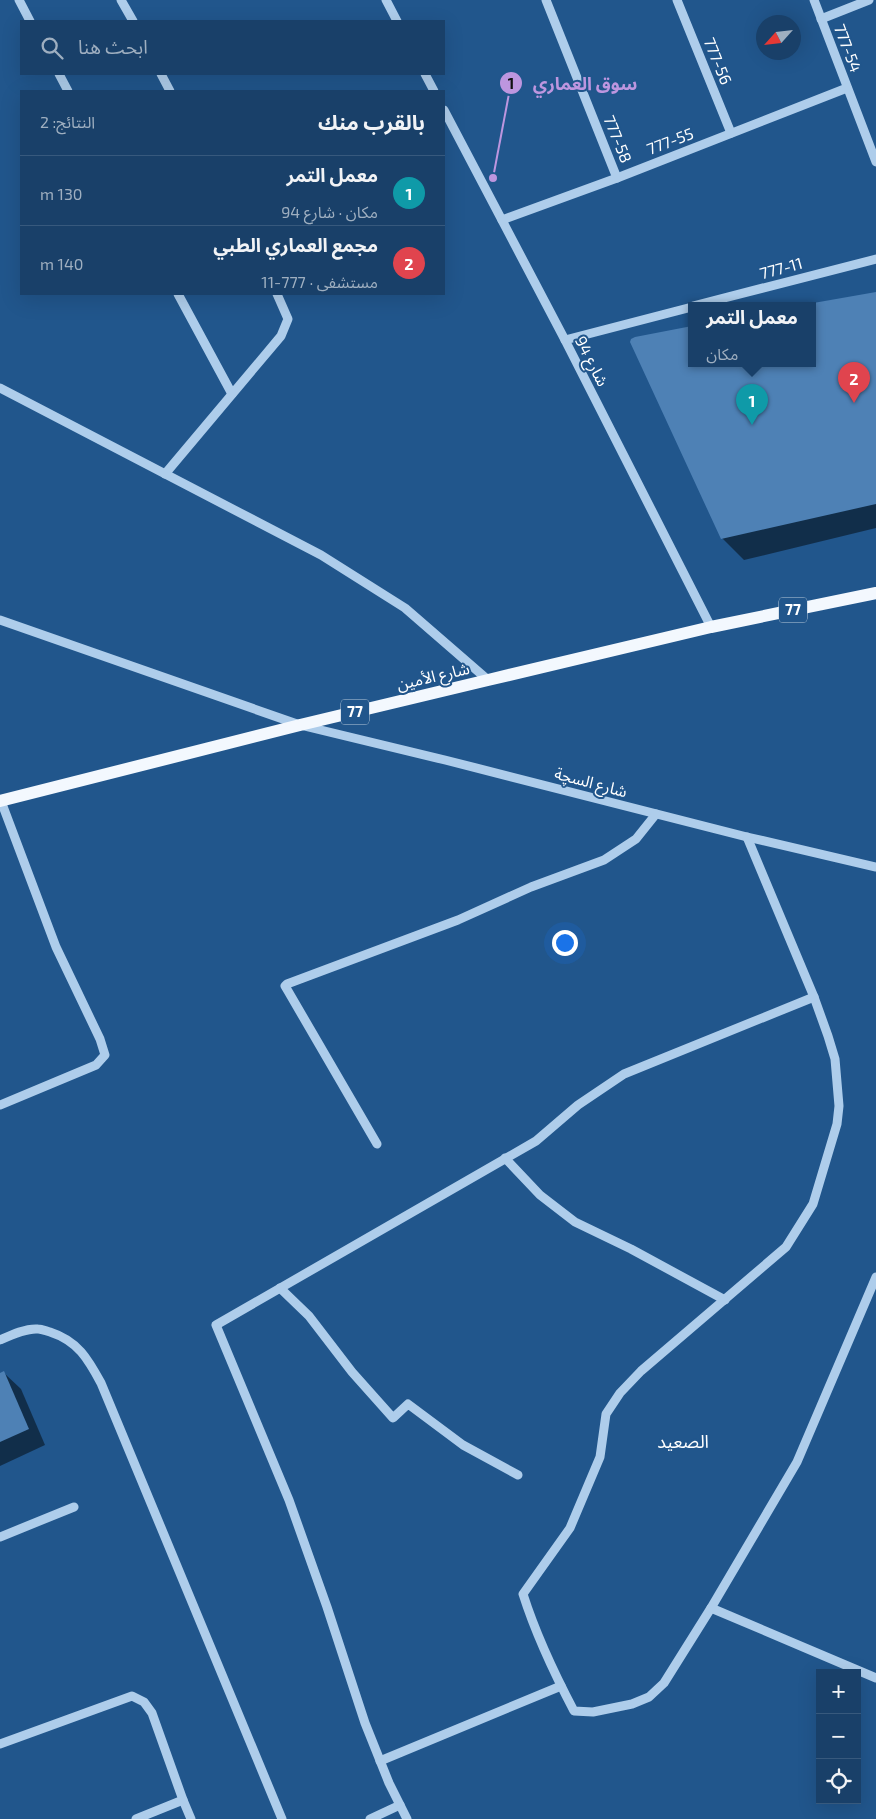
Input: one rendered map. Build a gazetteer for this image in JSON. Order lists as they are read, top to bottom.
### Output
{
  "streets": {
    "main road": ["77", "شارع الأمين"],
    "street": [
      "777-54",
      "777-56",
      "777-58",
      "777-55",
      "777-11",
      "شارع 94",
      "شارع السچة"
    ]
  },
  "crossings": [
    ["777-54", "777-55"],
    ["777-56", "777-55"],
    ["777-58", "777-55"],
    ["777-55", "شارع 94"],
    ["777-11", "شارع 94"],
    ["شارع 94", "شارع الأمين"],
    ["شارع الأمين", "شارع السچة"]
  ],
  "districts": ["الصعيد"],
  "places": ["سوق العماري"],
  "north": "bottom left",
  "page": {
    "search": "ابحث هنا",
    "heading": ["بالقرب منك", "النتائج: 2"],
    "list": [
      {
        "mark": "1",
        "name": "معمل التمر",
        "note": "مكان · شارع 94",
        "value": "130 m"
      },
      {
        "mark": "2",
        "name": "مجمع العماري الطبي",
        "note": "مستشفى · 777-11",
        "value": "140 m"
      }
    ],
    "popup": ["معمل التمر", "مكان"],
    "pins": ["2", "1"],
    "map_buttons": ["+", "−"]
  }
}
